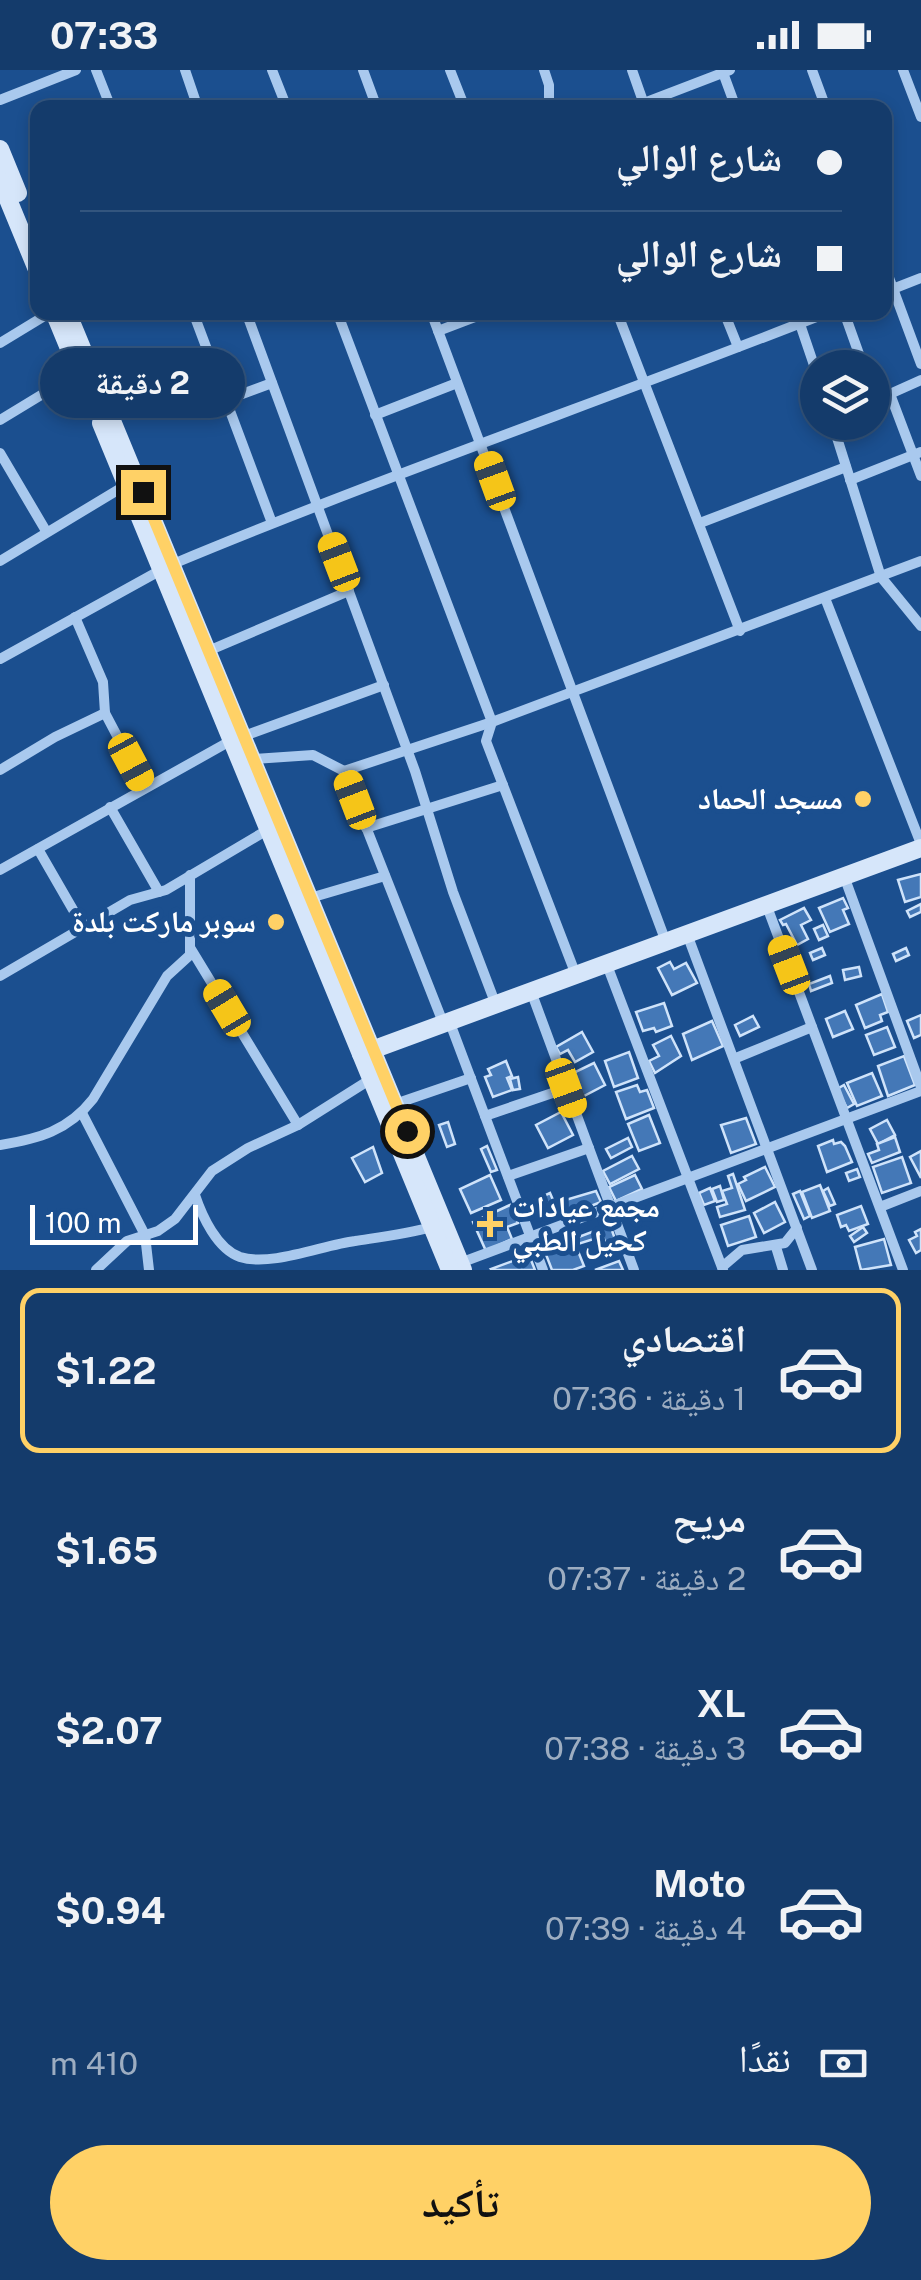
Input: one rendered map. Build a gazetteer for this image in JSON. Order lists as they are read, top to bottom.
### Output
{
  "places": {
    "other": ["مسجد الحماد", "سوبر ماركت بلدة"],
    "health": ["مجمع عيادات كحيل الطبي"]
  },
  "scale_bar": "100 m",
  "page": {
    "status": "07:33",
    "banner": ["شارع الوالي", "شارع الوالي"],
    "bubble": "2 دقيقة",
    "scale": "100 m",
    "list": [
      {
        "name": "اقتصادي",
        "note": "1 دقيقة · 07:36",
        "value": "$1.22"
      },
      {
        "name": "مريح",
        "note": "2 دقيقة · 07:37",
        "value": "$1.65"
      },
      {
        "name": "XL",
        "note": "3 دقيقة · 07:38",
        "value": "$2.07"
      },
      {
        "name": "Moto",
        "note": "4 دقيقة · 07:39",
        "value": "$0.94"
      }
    ],
    "pay": ["نقدًا", "410 m"],
    "buttons": "تأكيد"
  }
}
